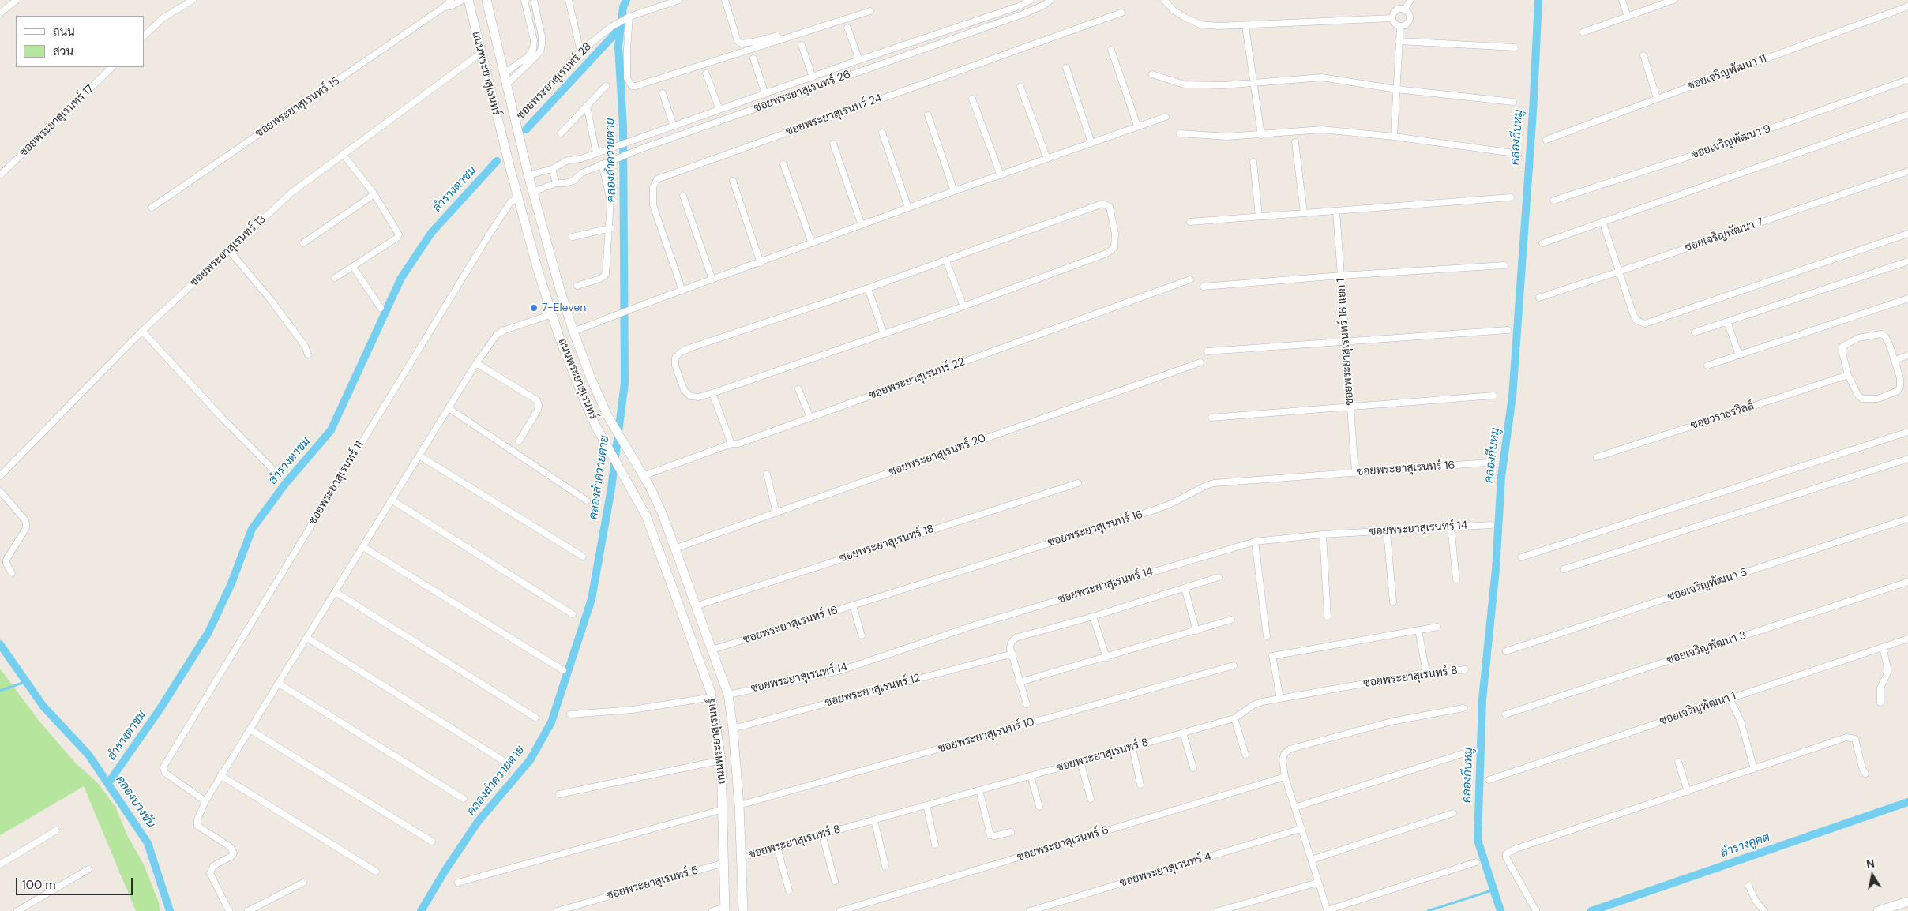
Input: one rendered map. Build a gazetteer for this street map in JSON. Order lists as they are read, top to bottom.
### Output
{
  "streets": {
    "street": [
      "ซอยเจริญพัฒนา 11",
      "ถนนพระยาสุเรนทร์",
      "ซอยพระยาสุเรนทร์ 28",
      "ซอยพระยาสุเรนทร์ 26",
      "ซอยพระยาสุเรนทร์ 15",
      "ซอยพระยาสุเรนทร์ 24",
      "ซอยพระยาสุเรนทร์ 17",
      "ซอยเจริญพัฒนา 9",
      "ซอยเจริญพัฒนา 7",
      "ซอยพระยาสุเรนทร์ 13",
      "ซอยพระยาสุเรนทร์ 16 แยก 1",
      "ซอยพระยาสุเรนทร์ 22",
      "ซอยวราธรวิลล์",
      "ซอยพระยาสุเรนทร์ 20",
      "ซอยพระยาสุเรนทร์ 16",
      "ซอยพระยาสุเรนทร์ 11",
      "ซอยพระยาสุเรนทร์ 14",
      "ซอยพระยาสุเรนทร์ 18",
      "ซอยเจริญพัฒนา 5",
      "ซอยเจริญพัฒนา 3",
      "ซอยพระยาสุเรนทร์ 8",
      "ซอยพระยาสุเรนทร์ 12",
      "ซอยเจริญพัฒนา 1",
      "ซอยพระยาสุเรนทร์ 10",
      "ซอยพระยาสุเรนทร์ 6",
      "ซอยพระยาสุเรนทร์ 4",
      "ซอยพระยาสุเรนทร์ 5"
    ]
  },
  "crossings": [
    ["ถนนพระยาสุเรนทร์", "ซอยพระยาสุเรนทร์ 28"],
    ["ถนนพระยาสุเรนทร์", "ซอยพระยาสุเรนทร์ 26"],
    ["ถนนพระยาสุเรนทร์", "ซอยพระยาสุเรนทร์ 13"],
    ["ถนนพระยาสุเรนทร์", "ซอยพระยาสุเรนทร์ 22"],
    ["ถนนพระยาสุเรนทร์", "ซอยพระยาสุเรนทร์ 20"],
    ["ถนนพระยาสุเรนทร์", "ซอยพระยาสุเรนทร์ 16"],
    ["ถนนพระยาสุเรนทร์", "ซอยพระยาสุเรนทร์ 11"],
    ["ถนนพระยาสุเรนทร์", "ซอยพระยาสุเรนทร์ 14"],
    ["ถนนพระยาสุเรนทร์", "ซอยพระยาสุเรนทร์ 18"],
    ["ถนนพระยาสุเรนทร์", "ซอยพระยาสุเรนทร์ 8"],
    ["ถนนพระยาสุเรนทร์", "ซอยพระยาสุเรนทร์ 12"],
    ["ถนนพระยาสุเรนทร์", "ซอยพระยาสุเรนทร์ 10"],
    ["ถนนพระยาสุเรนทร์", "ซอยพระยาสุเรนทร์ 5"],
    ["ซอยพระยาสุเรนทร์ 16 แยก 1", "ซอยพระยาสุเรนทร์ 16"]
  ],
  "water": [
    "คลองกีบหมู",
    "คลองลำควายตาย",
    "ลำรางตาชม",
    "คลองบางชัน",
    "ลำรางคูคต"
  ],
  "places": ["7-Eleven"],
  "legend": ["ถนน", "สวน"],
  "scale_bar": "100 m",
  "north": "top"
}
